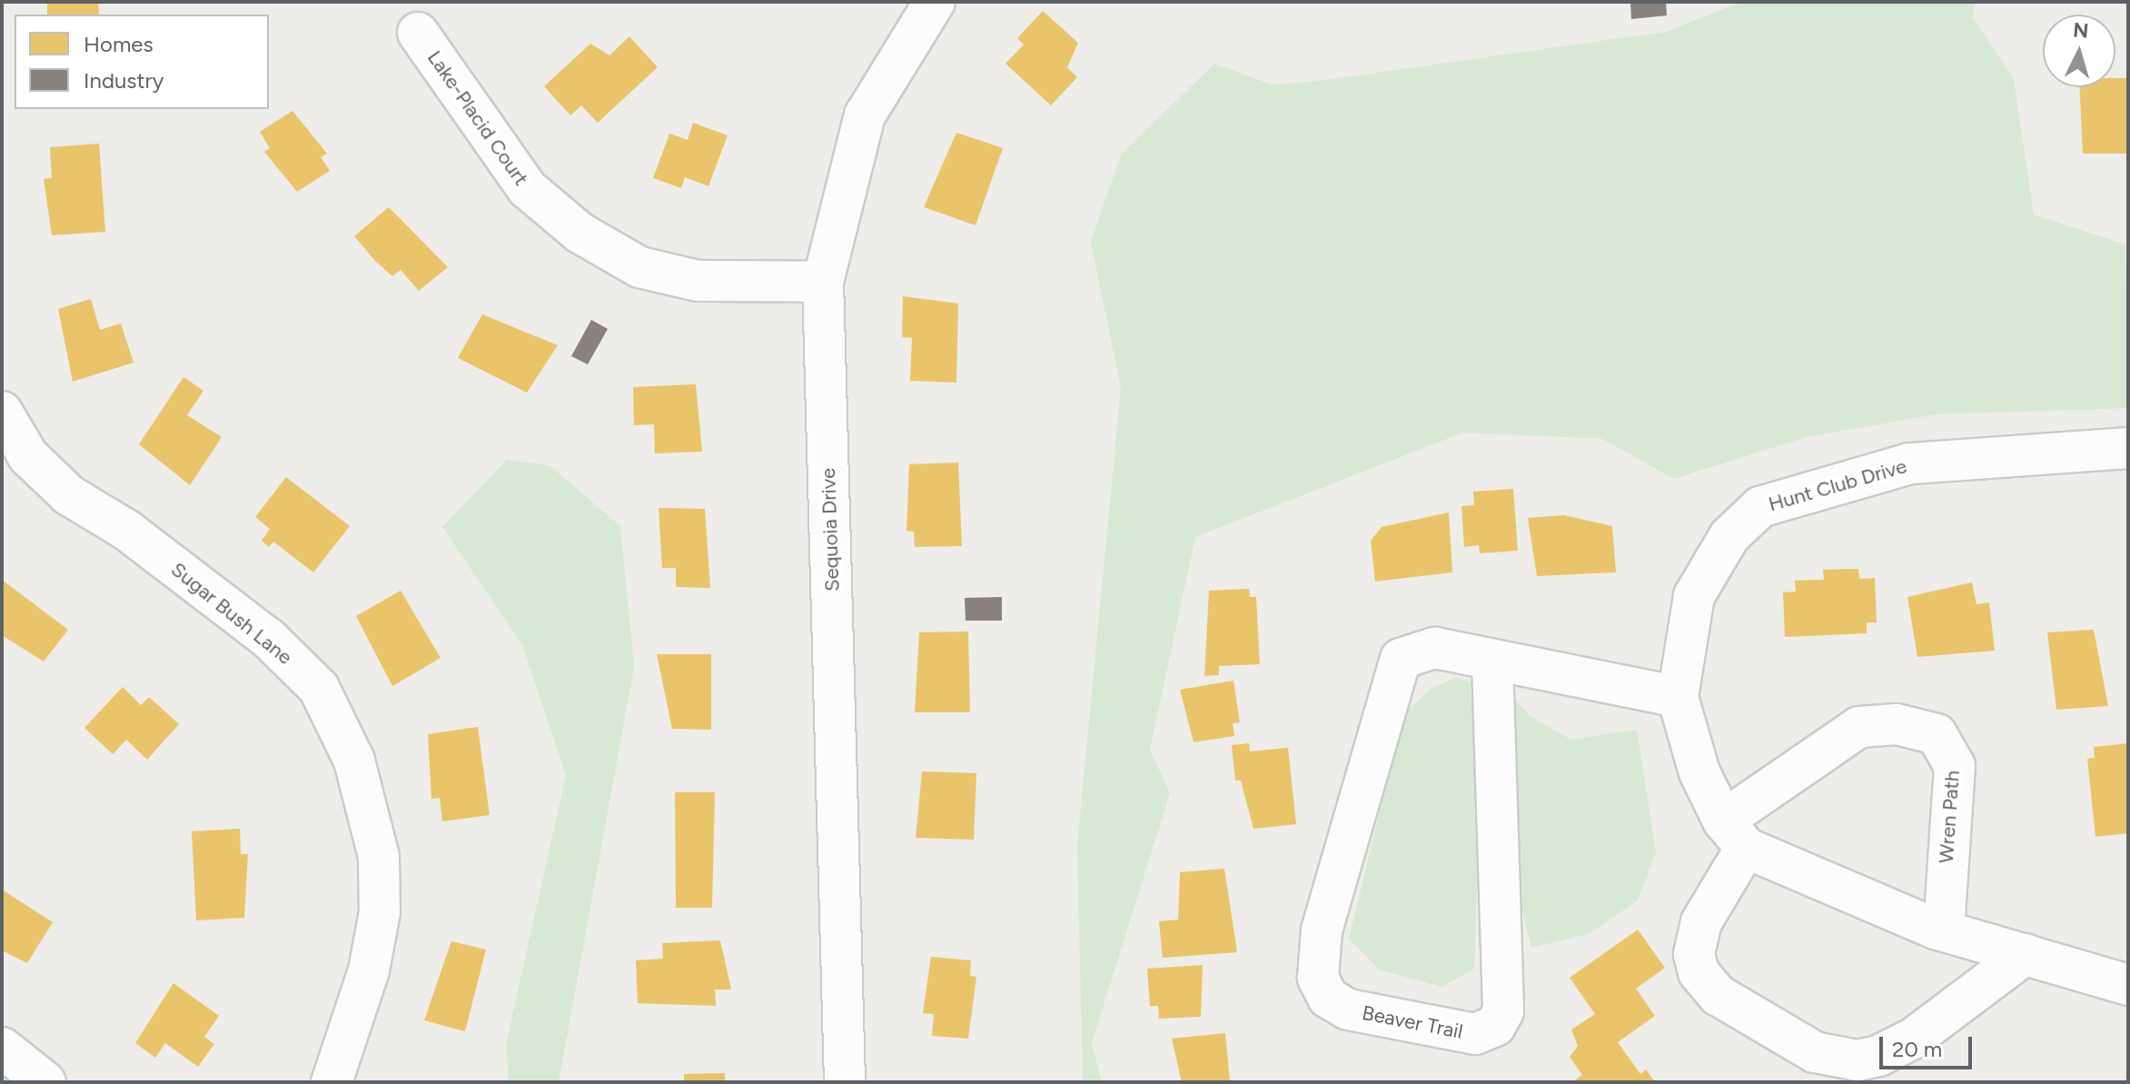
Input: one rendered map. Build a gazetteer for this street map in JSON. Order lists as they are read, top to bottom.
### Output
{
  "streets": {
    "street": [
      "Lake-Placid Court",
      "Hunt Club Drive",
      "Sequoia Drive",
      "Sugar Bush Lane",
      "Wren Path",
      "Beaver Trail"
    ]
  },
  "crossings": [
    ["Lake-Placid Court", "Sequoia Drive"],
    ["Hunt Club Drive", "Wren Path"]
  ],
  "legend": ["Homes", "Industry"],
  "scale_bar": "20 m",
  "north": "top"
}
